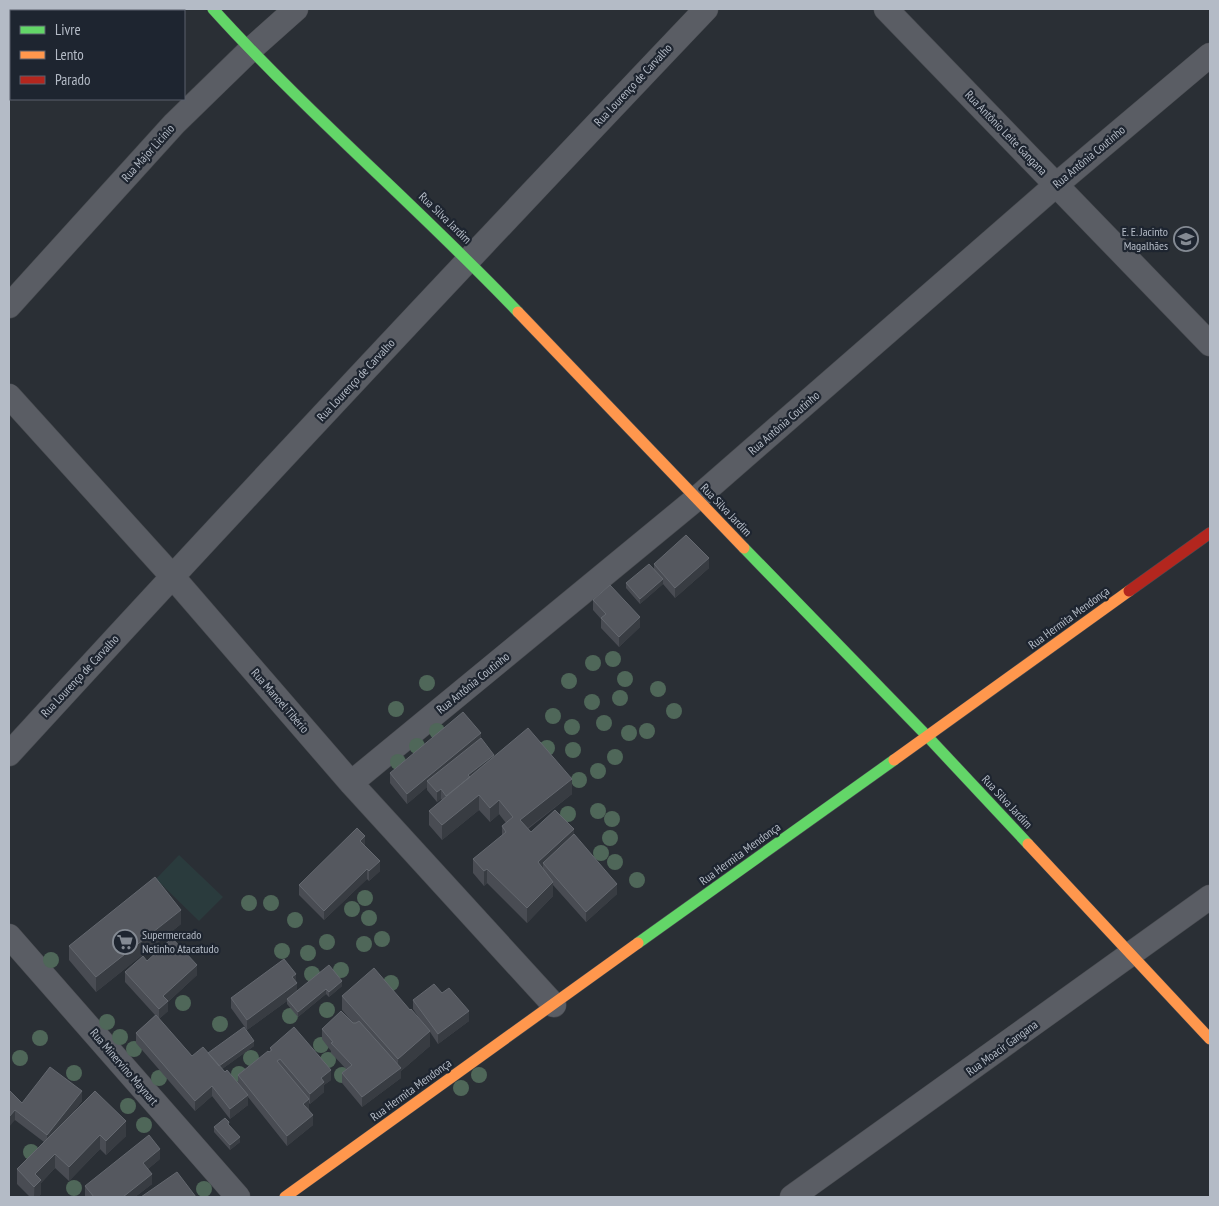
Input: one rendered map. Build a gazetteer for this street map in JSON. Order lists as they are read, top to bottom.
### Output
{
  "streets": {
    "street": [
      "Rua Lourenço de Carvalho",
      "Rua Antônio Leite Gangana",
      "Rua Major Licínio",
      "Rua Antônia Coutinho",
      "Rua Silva Jardim",
      "Rua Hermita Mendonça",
      "Rua Manoel Tibério",
      "Rua Moacir Gangana",
      "Rua Minervino Maynart"
    ]
  },
  "crossings": [
    ["Rua Lourenço de Carvalho", "Rua Silva Jardim"],
    ["Rua Lourenço de Carvalho", "Rua Manoel Tibério"],
    ["Rua Antônio Leite Gangana", "Rua Antônia Coutinho"],
    ["Rua Major Licínio", "Rua Silva Jardim"],
    ["Rua Antônia Coutinho", "Rua Silva Jardim"],
    ["Rua Antônia Coutinho", "Rua Manoel Tibério"],
    ["Rua Silva Jardim", "Rua Hermita Mendonça"],
    ["Rua Silva Jardim", "Rua Moacir Gangana"],
    ["Rua Hermita Mendonça", "Rua Manoel Tibério"]
  ],
  "places": {
    "school or university": ["E. E. Jacinto Magalhães"],
    "supermarket": ["Supermercado Netinho Atacatudo"]
  },
  "legend": ["Livre", "Lento", "Parado"]
}
